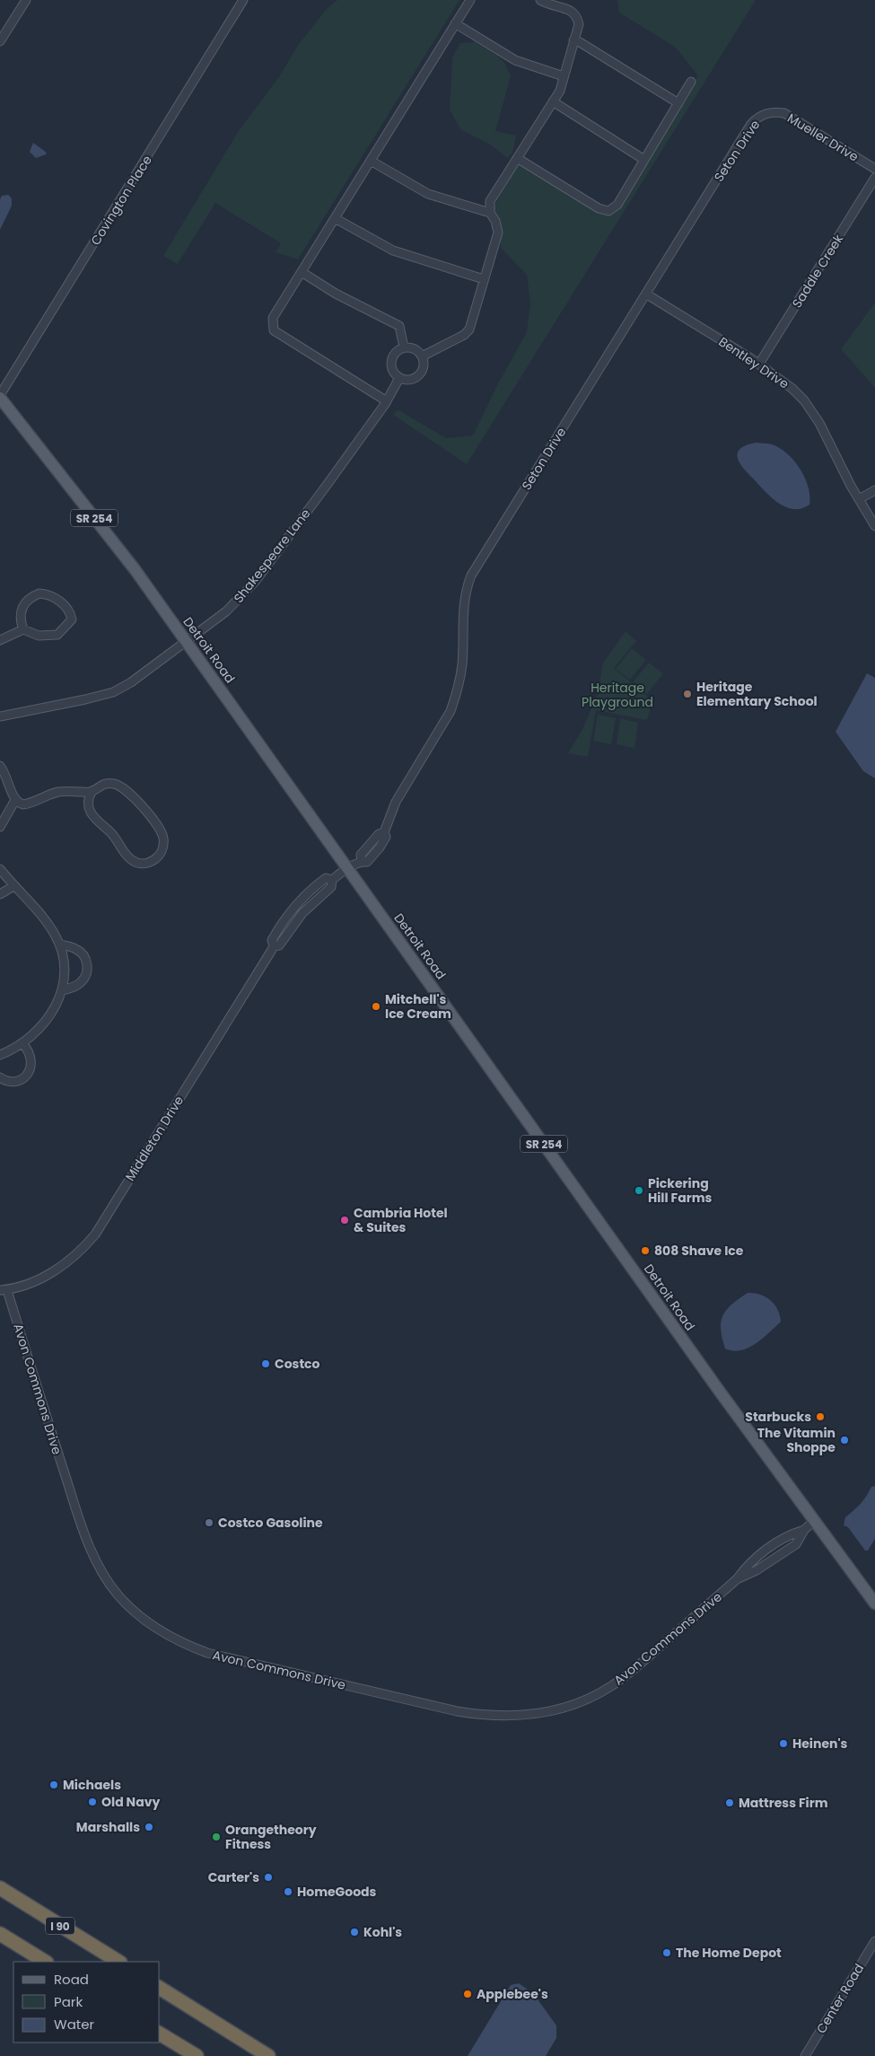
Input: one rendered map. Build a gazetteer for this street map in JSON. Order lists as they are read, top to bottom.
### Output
{
  "streets": {
    "highway": ["I 90"],
    "main road": ["SR 254", "Detroit Road"],
    "street": [
      "Mueller Drive",
      "Seton Drive",
      "Covington Place",
      "Saddle Creek",
      "Bentley Drive",
      "Shakespeare Lane",
      "Middleton Drive",
      "Avon Commons Drive",
      "Center Road"
    ]
  },
  "crossings": [
    ["Mueller Drive", "Seton Drive"],
    ["Seton Drive", "Bentley Drive"],
    ["Seton Drive", "Detroit Road"],
    ["Seton Drive", "Middleton Drive"],
    ["Covington Place", "Detroit Road"],
    ["Saddle Creek", "Bentley Drive"],
    ["Shakespeare Lane", "Detroit Road"],
    ["Detroit Road", "Middleton Drive"],
    ["Detroit Road", "Avon Commons Drive"],
    ["Middleton Drive", "Avon Commons Drive"]
  ],
  "parks": ["Heritage Playground"],
  "places": [
    "Heritage Elementary School",
    "Mitchell's Ice Cream",
    "Pickering Hill Farms",
    "Cambria Hotel & Suites",
    "808 Shave Ice",
    "Costco",
    "Starbucks",
    "The Vitamin Shoppe",
    "Costco Gasoline",
    "Heinen's",
    "Michaels",
    "Old Navy",
    "Mattress Firm",
    "Marshalls",
    "Orangetheory Fitness",
    "Carter's",
    "HomeGoods",
    "Kohl's",
    "The Home Depot",
    "Applebee's"
  ],
  "legend": ["Road", "Park", "Water"]
}
